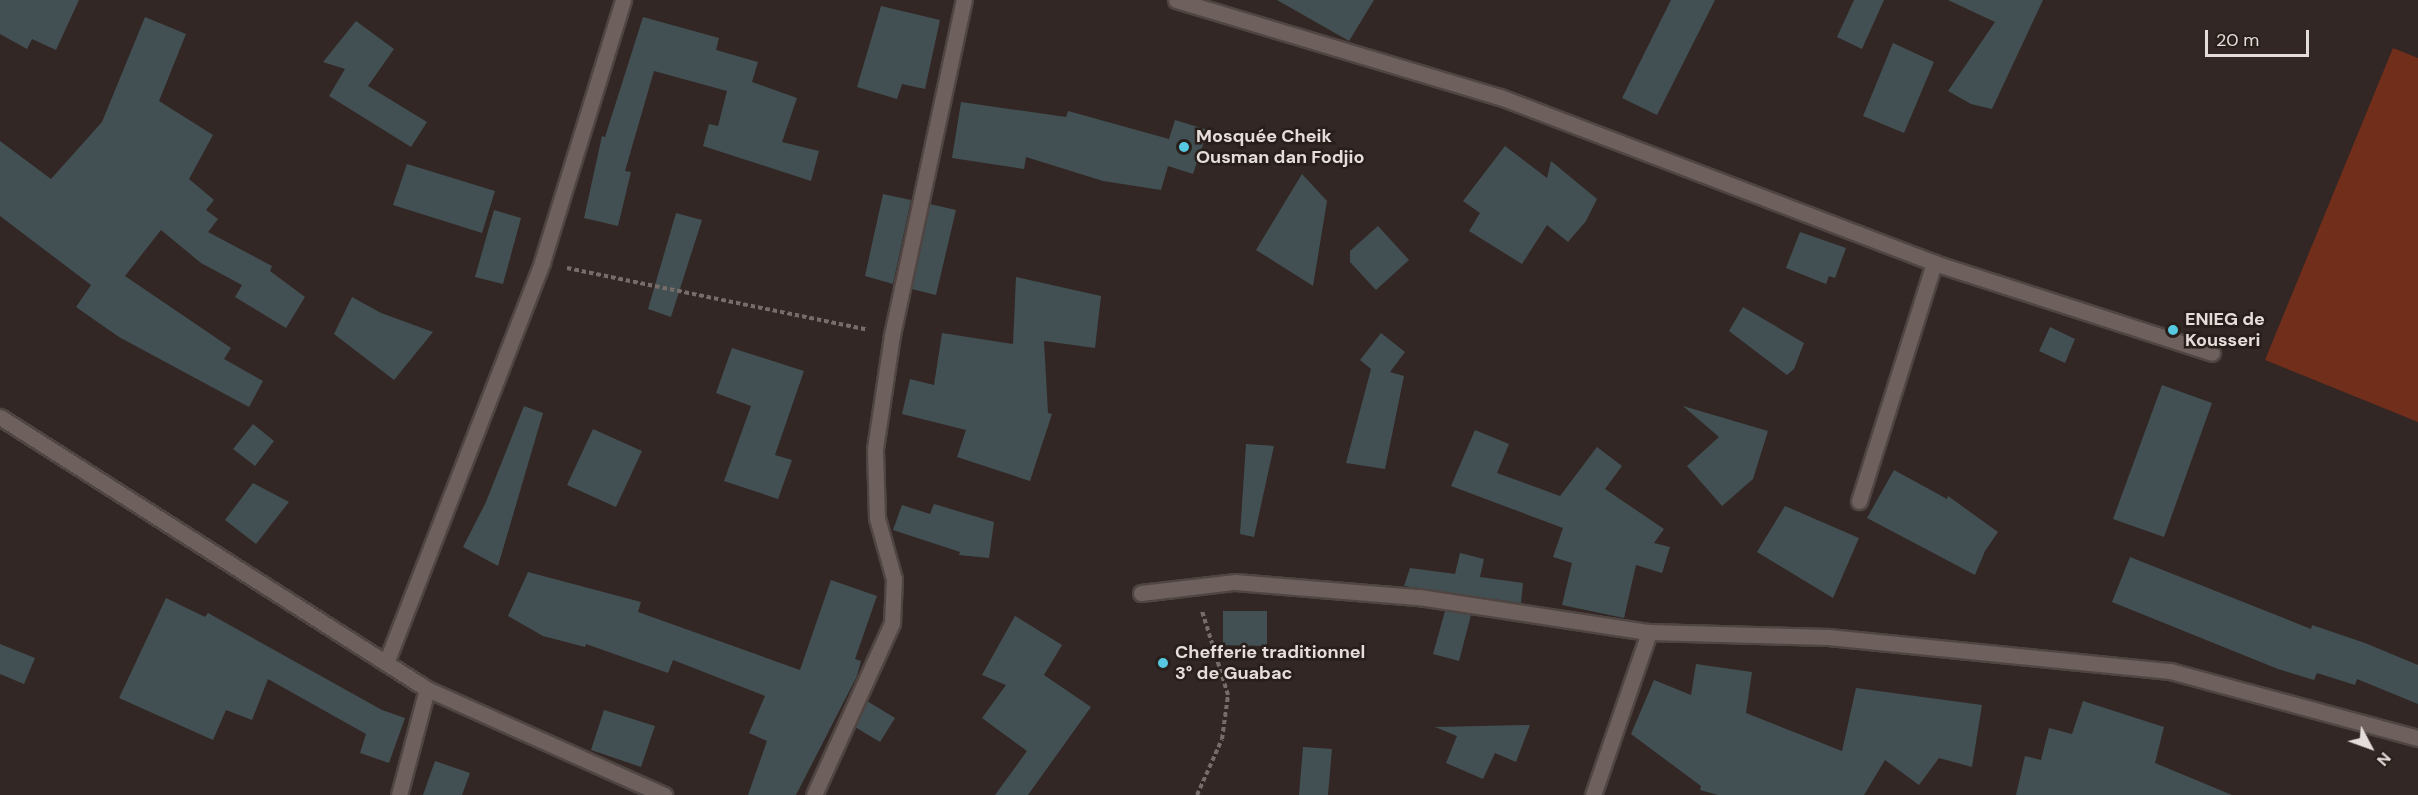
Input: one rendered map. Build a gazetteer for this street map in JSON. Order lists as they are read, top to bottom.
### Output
{
  "places": ["Mosquée Cheik Ousman dan Fodjio", "ENIEG de Kousseri", "Chefferie traditionnel 3° de Guabac"],
  "scale_bar": "20 m",
  "north": "bottom right"
}
